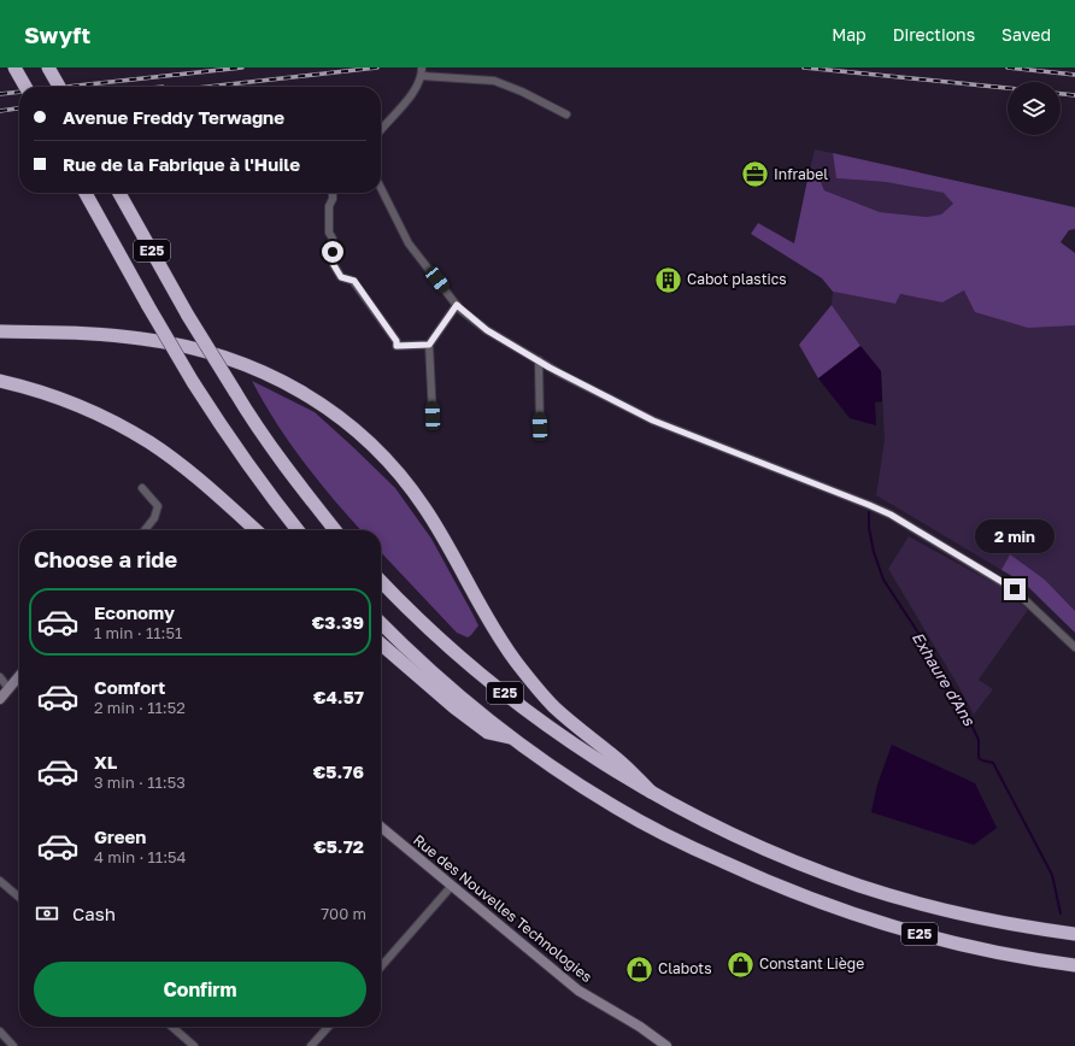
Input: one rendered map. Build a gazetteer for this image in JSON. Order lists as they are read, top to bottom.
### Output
{
  "streets": {
    "highway": ["E25"],
    "street": ["Rue des Nouvelles Technologies"]
  },
  "water": ["Exhaure d'Ans"],
  "places": {
    "office": ["Infrabel"],
    "building": ["Cabot plastics"],
    "shop": ["Constant Liège", "Clabots"]
  },
  "page": {
    "header": "Swyft",
    "nav": ["Map", "Directions", "Saved"],
    "banner": ["Avenue Freddy Terwagne", "Rue de la Fabrique à l'Huile"],
    "bubble": "2 min",
    "heading": "Choose a ride",
    "list": [
      {
        "name": "Economy",
        "note": "1 min · 11:51",
        "value": "€3.39"
      },
      {
        "name": "Comfort",
        "note": "2 min · 11:52",
        "value": "€4.57"
      },
      {
        "name": "XL",
        "note": "3 min · 11:53",
        "value": "€5.76"
      },
      {
        "name": "Green",
        "note": "4 min · 11:54",
        "value": "€5.72"
      }
    ],
    "pay": ["Cash", "700 m"],
    "buttons": "Confirm"
  }
}
